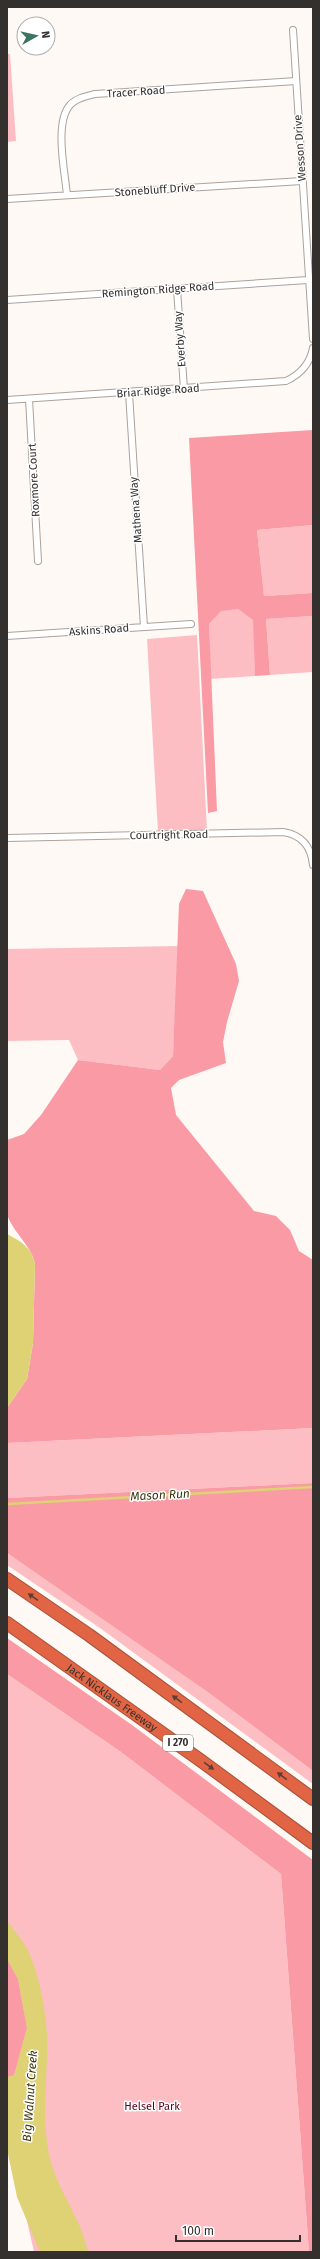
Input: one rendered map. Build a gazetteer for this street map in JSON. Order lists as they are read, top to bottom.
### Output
{
  "streets": {
    "highway": ["Jack Nicklaus Freeway", "I 270"],
    "street": [
      "Tracer Road",
      "Wesson Drive",
      "Stonebluff Drive",
      "Remington Ridge Road",
      "Everby Way",
      "Briar Ridge Road",
      "Roxmore Court",
      "Mathena Way",
      "Askins Road",
      "Courtright Road"
    ]
  },
  "crossings": [
    ["Tracer Road", "Wesson Drive"],
    ["Tracer Road", "Stonebluff Drive"],
    ["Wesson Drive", "Stonebluff Drive"],
    ["Wesson Drive", "Remington Ridge Road"],
    ["Remington Ridge Road", "Everby Way"],
    ["Everby Way", "Briar Ridge Road"],
    ["Briar Ridge Road", "Roxmore Court"],
    ["Briar Ridge Road", "Mathena Way"],
    ["Mathena Way", "Askins Road"]
  ],
  "water": ["Mason Run", "Big Walnut Creek"],
  "parks": ["Helsel Park"],
  "scale_bar": "100 m",
  "north": "right"
}
